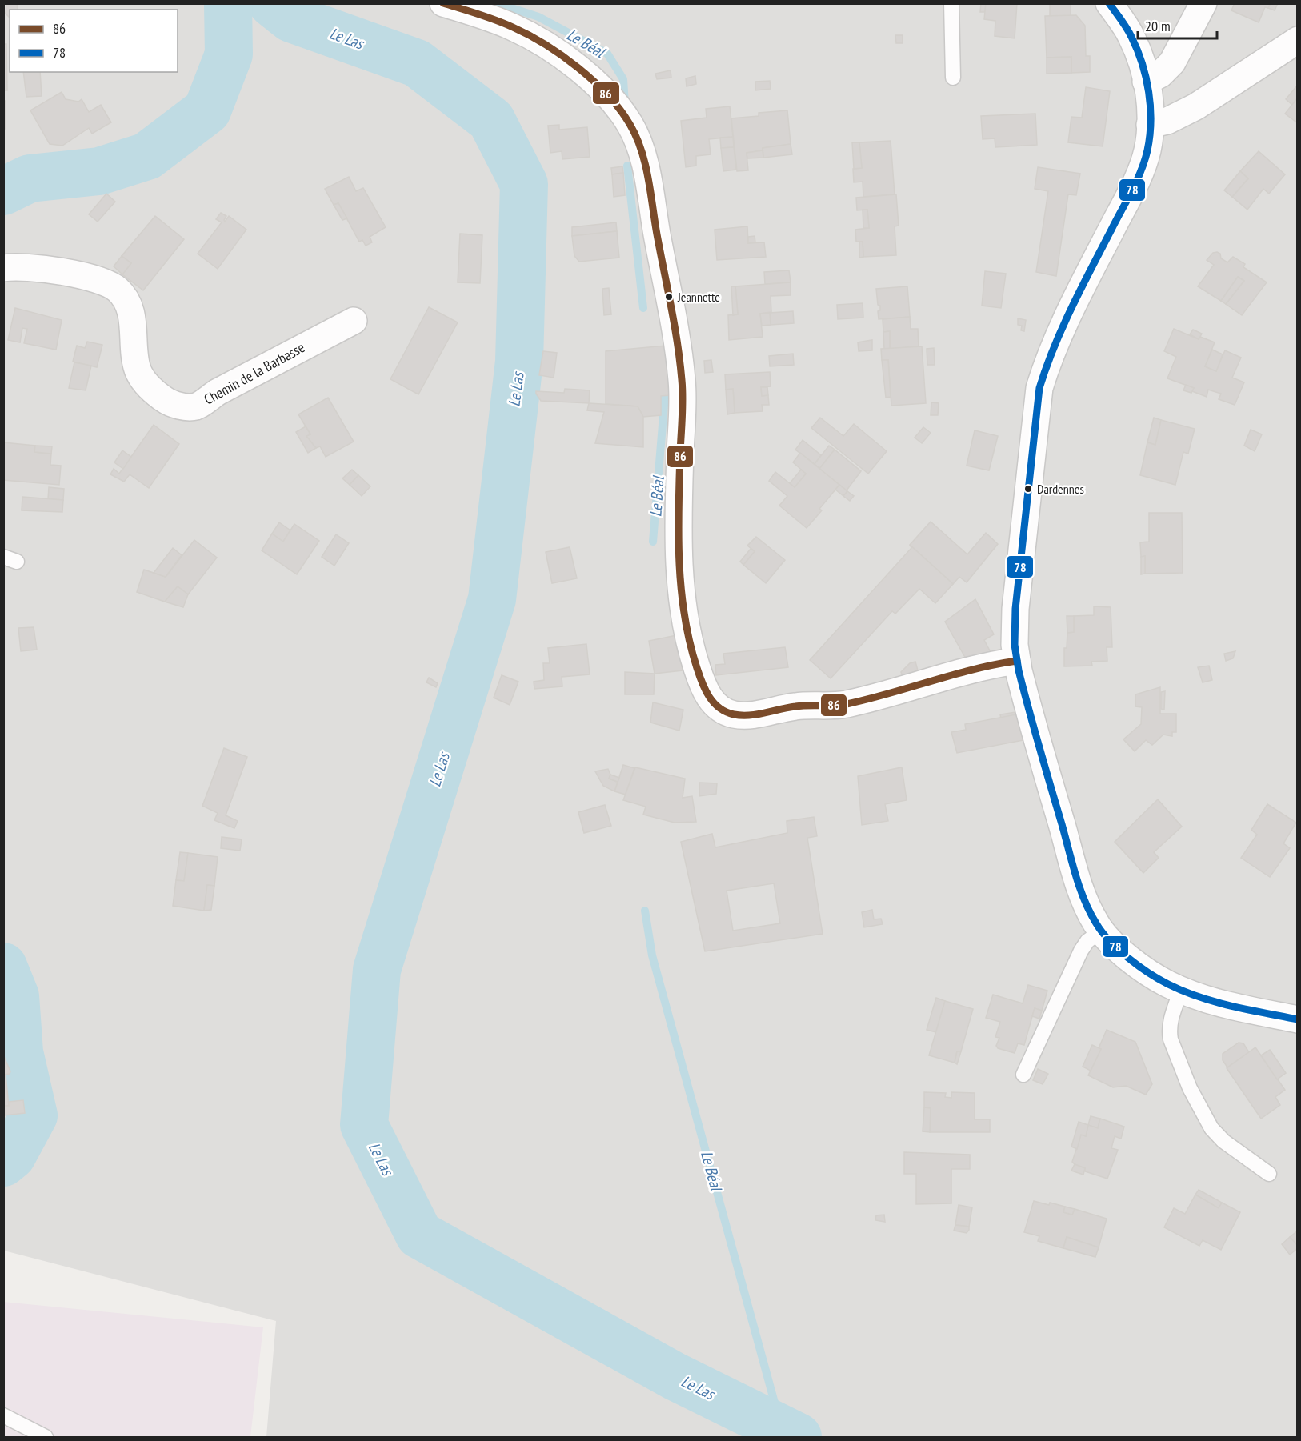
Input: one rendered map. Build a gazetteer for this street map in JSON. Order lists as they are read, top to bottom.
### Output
{
  "streets": {
    "street": ["Chemin de la Barbasse"]
  },
  "water": ["Le Las", "Le Béal"],
  "places": ["Jeannette", "Dardennes"],
  "lines": ["transit line 86", "transit line 78"],
  "legend": ["86", "78"],
  "scale_bar": "20 m"
}
